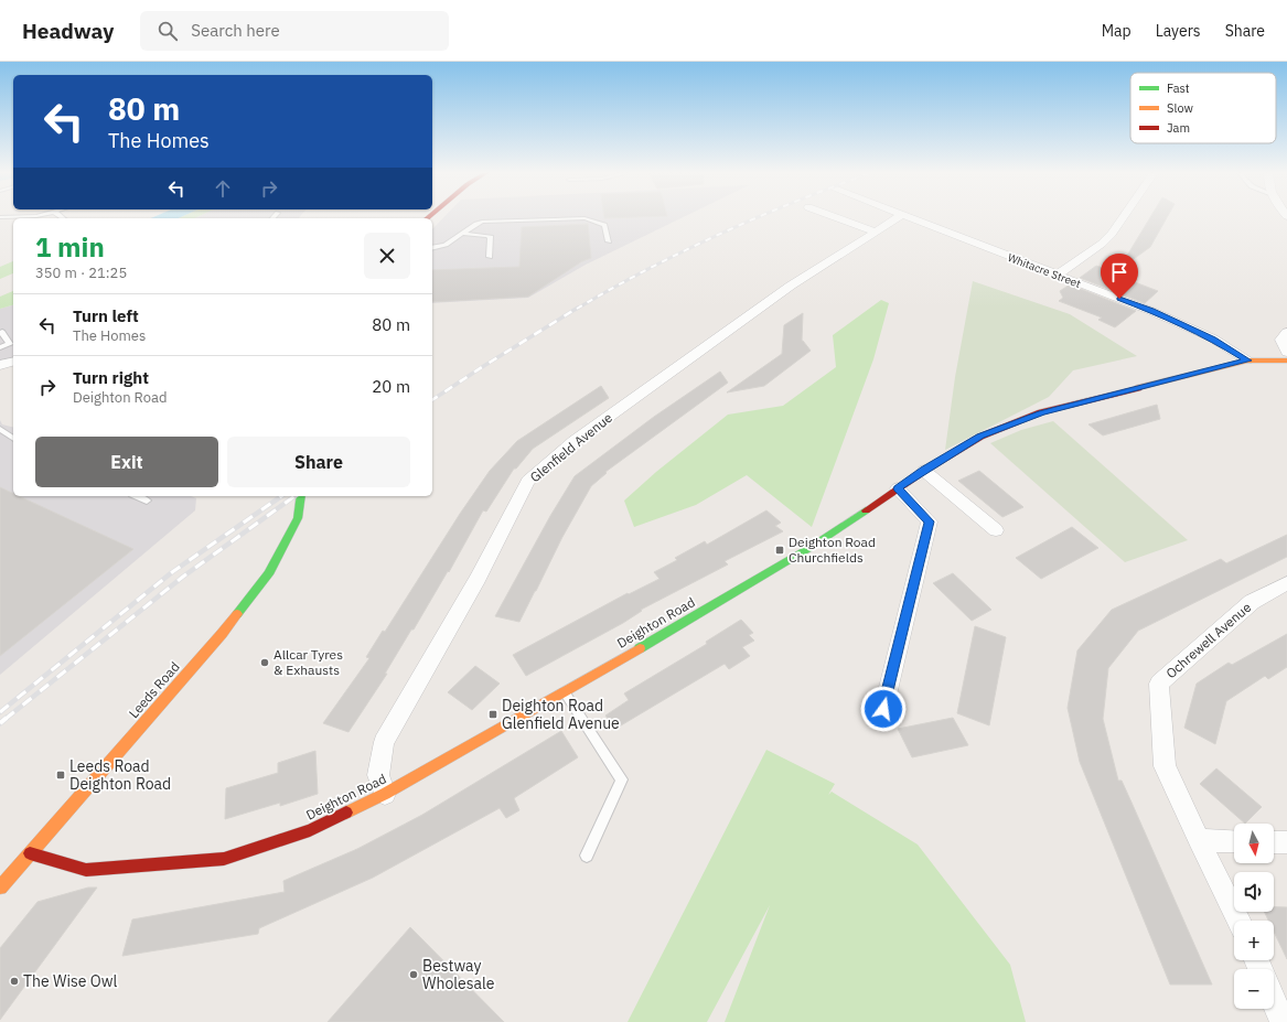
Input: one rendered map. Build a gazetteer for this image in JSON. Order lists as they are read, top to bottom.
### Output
{
  "streets": {
    "street": [
      "Whitacre Street",
      "Glenfield Avenue",
      "Deighton Road",
      "Ochrewell Avenue",
      "Leeds Road"
    ]
  },
  "crossings": [
    ["Whitacre Street", "Deighton Road"],
    ["Glenfield Avenue", "Deighton Road"],
    ["Deighton Road", "Leeds Road"]
  ],
  "places": {
    "transit": ["Deighton Road Churchfields", "Deighton Road Glenfield Avenue", "Leeds Road Deighton Road"],
    "other": ["Allcar Tyres & Exhausts", "Bestway Wholesale", "The Wise Owl"]
  },
  "legend": ["Fast", "Slow", "Jam"],
  "north": "bottom",
  "page": {
    "header": "Headway",
    "search": "Search here",
    "nav": ["Map", "Layers", "Share"],
    "turn": ["80 m", "The Homes"],
    "heading": ["1 min", "350 m · 21:25"],
    "list": [
      {
        "name": "Turn left",
        "note": "The Homes",
        "value": "80 m"
      },
      {
        "name": "Turn right",
        "note": "Deighton Road",
        "value": "20 m"
      }
    ],
    "buttons": ["Exit", "Share"],
    "map_buttons": ["+", "−"]
  }
}
